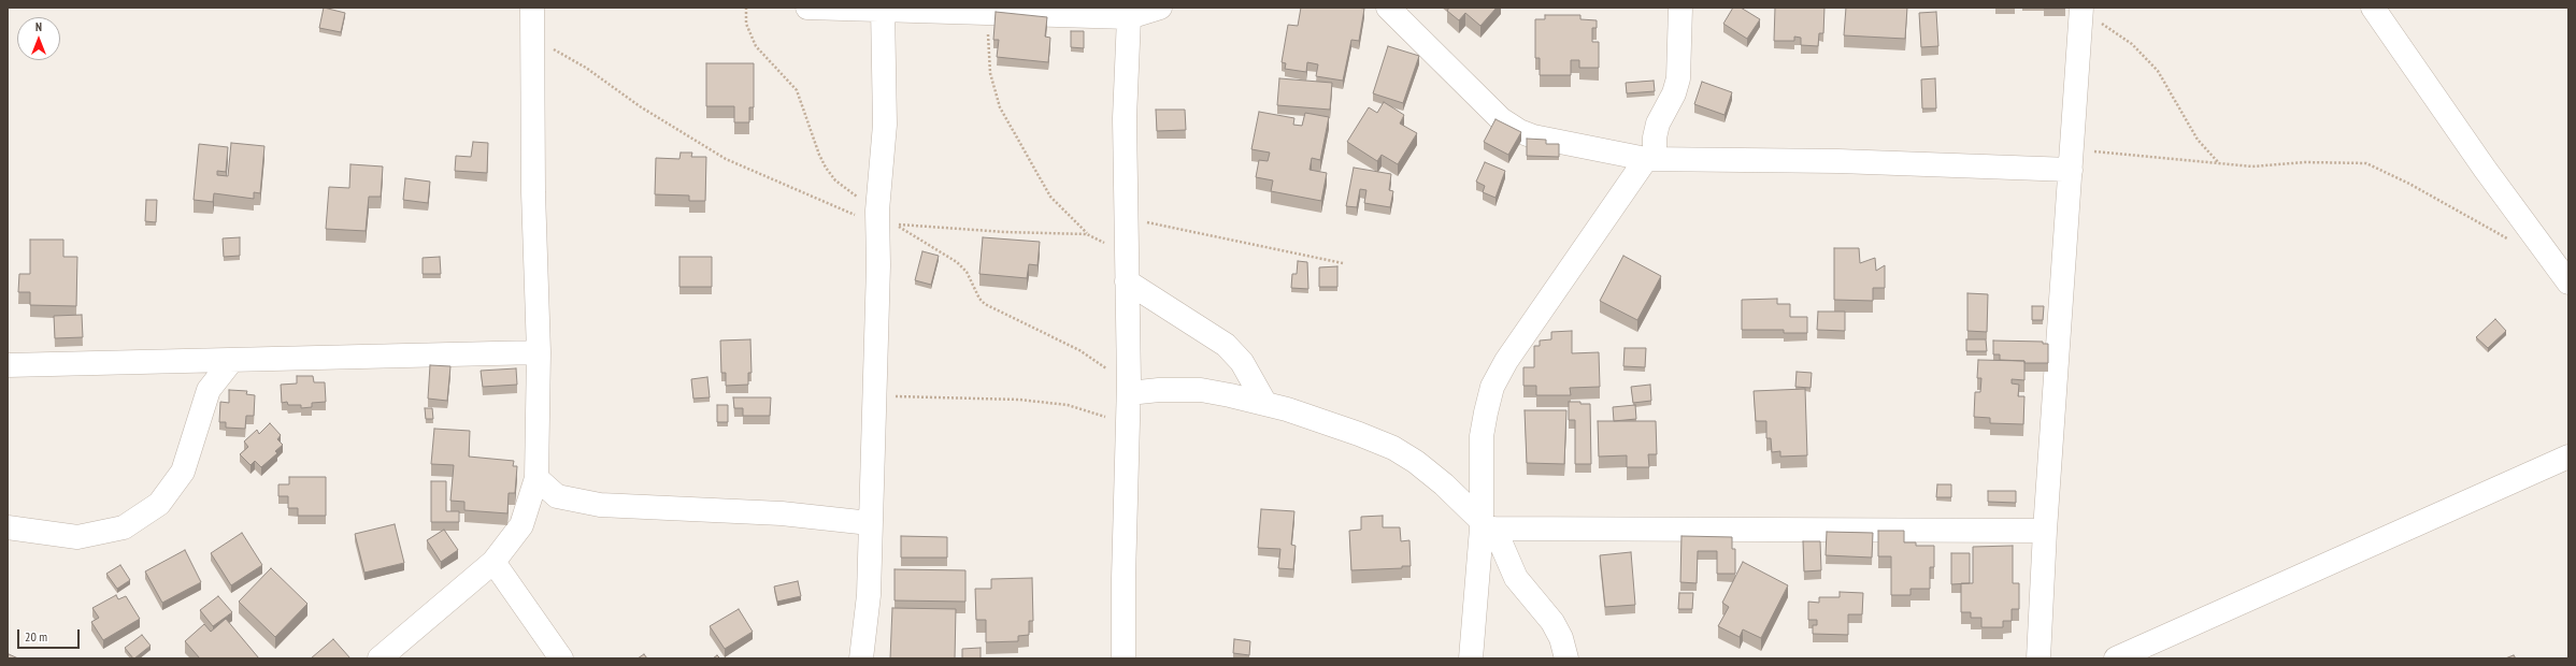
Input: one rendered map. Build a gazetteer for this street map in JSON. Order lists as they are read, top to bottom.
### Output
{
  "scale_bar": "20 m",
  "north": "top"
}
